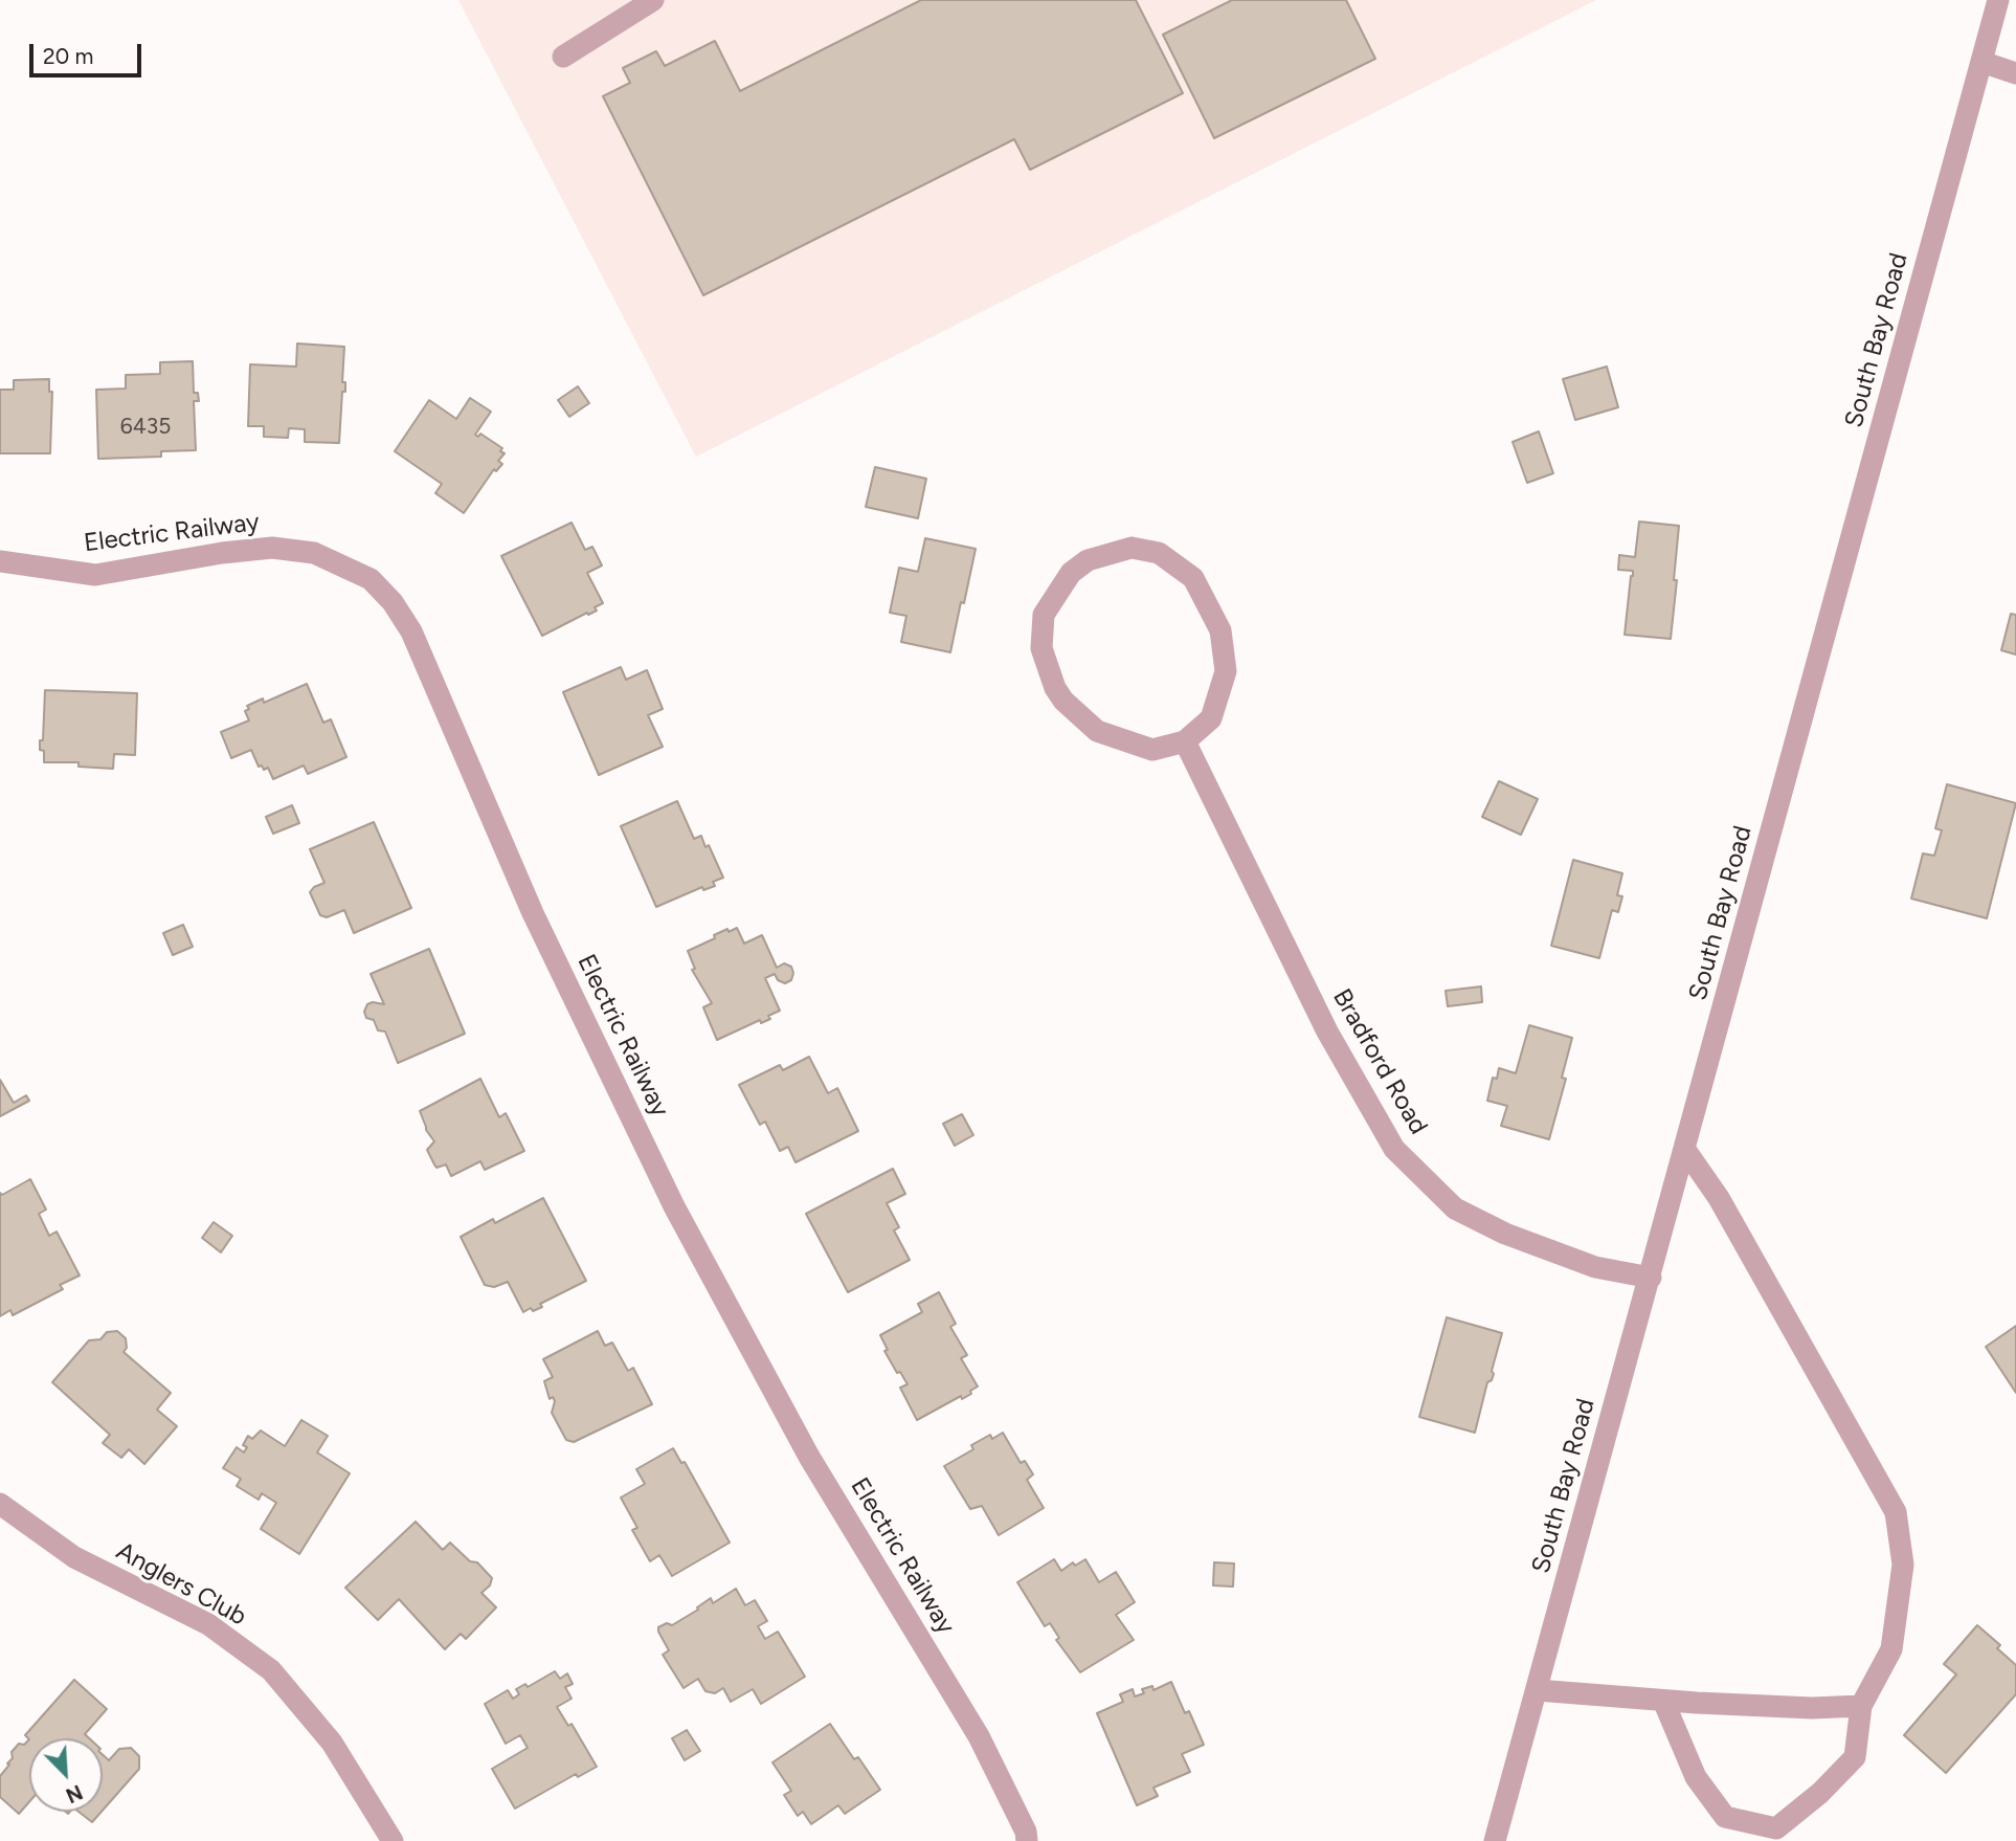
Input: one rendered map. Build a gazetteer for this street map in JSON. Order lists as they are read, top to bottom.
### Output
{
  "streets": {
    "street": [
      "South Bay Road",
      "Electric Railway",
      "Bradford Road",
      "Anglers Club"
    ]
  },
  "crossings": [
    ["South Bay Road", "Bradford Road"]
  ],
  "house_numbers": ["6435"],
  "scale_bar": "20 m",
  "north": "bottom right"
}
